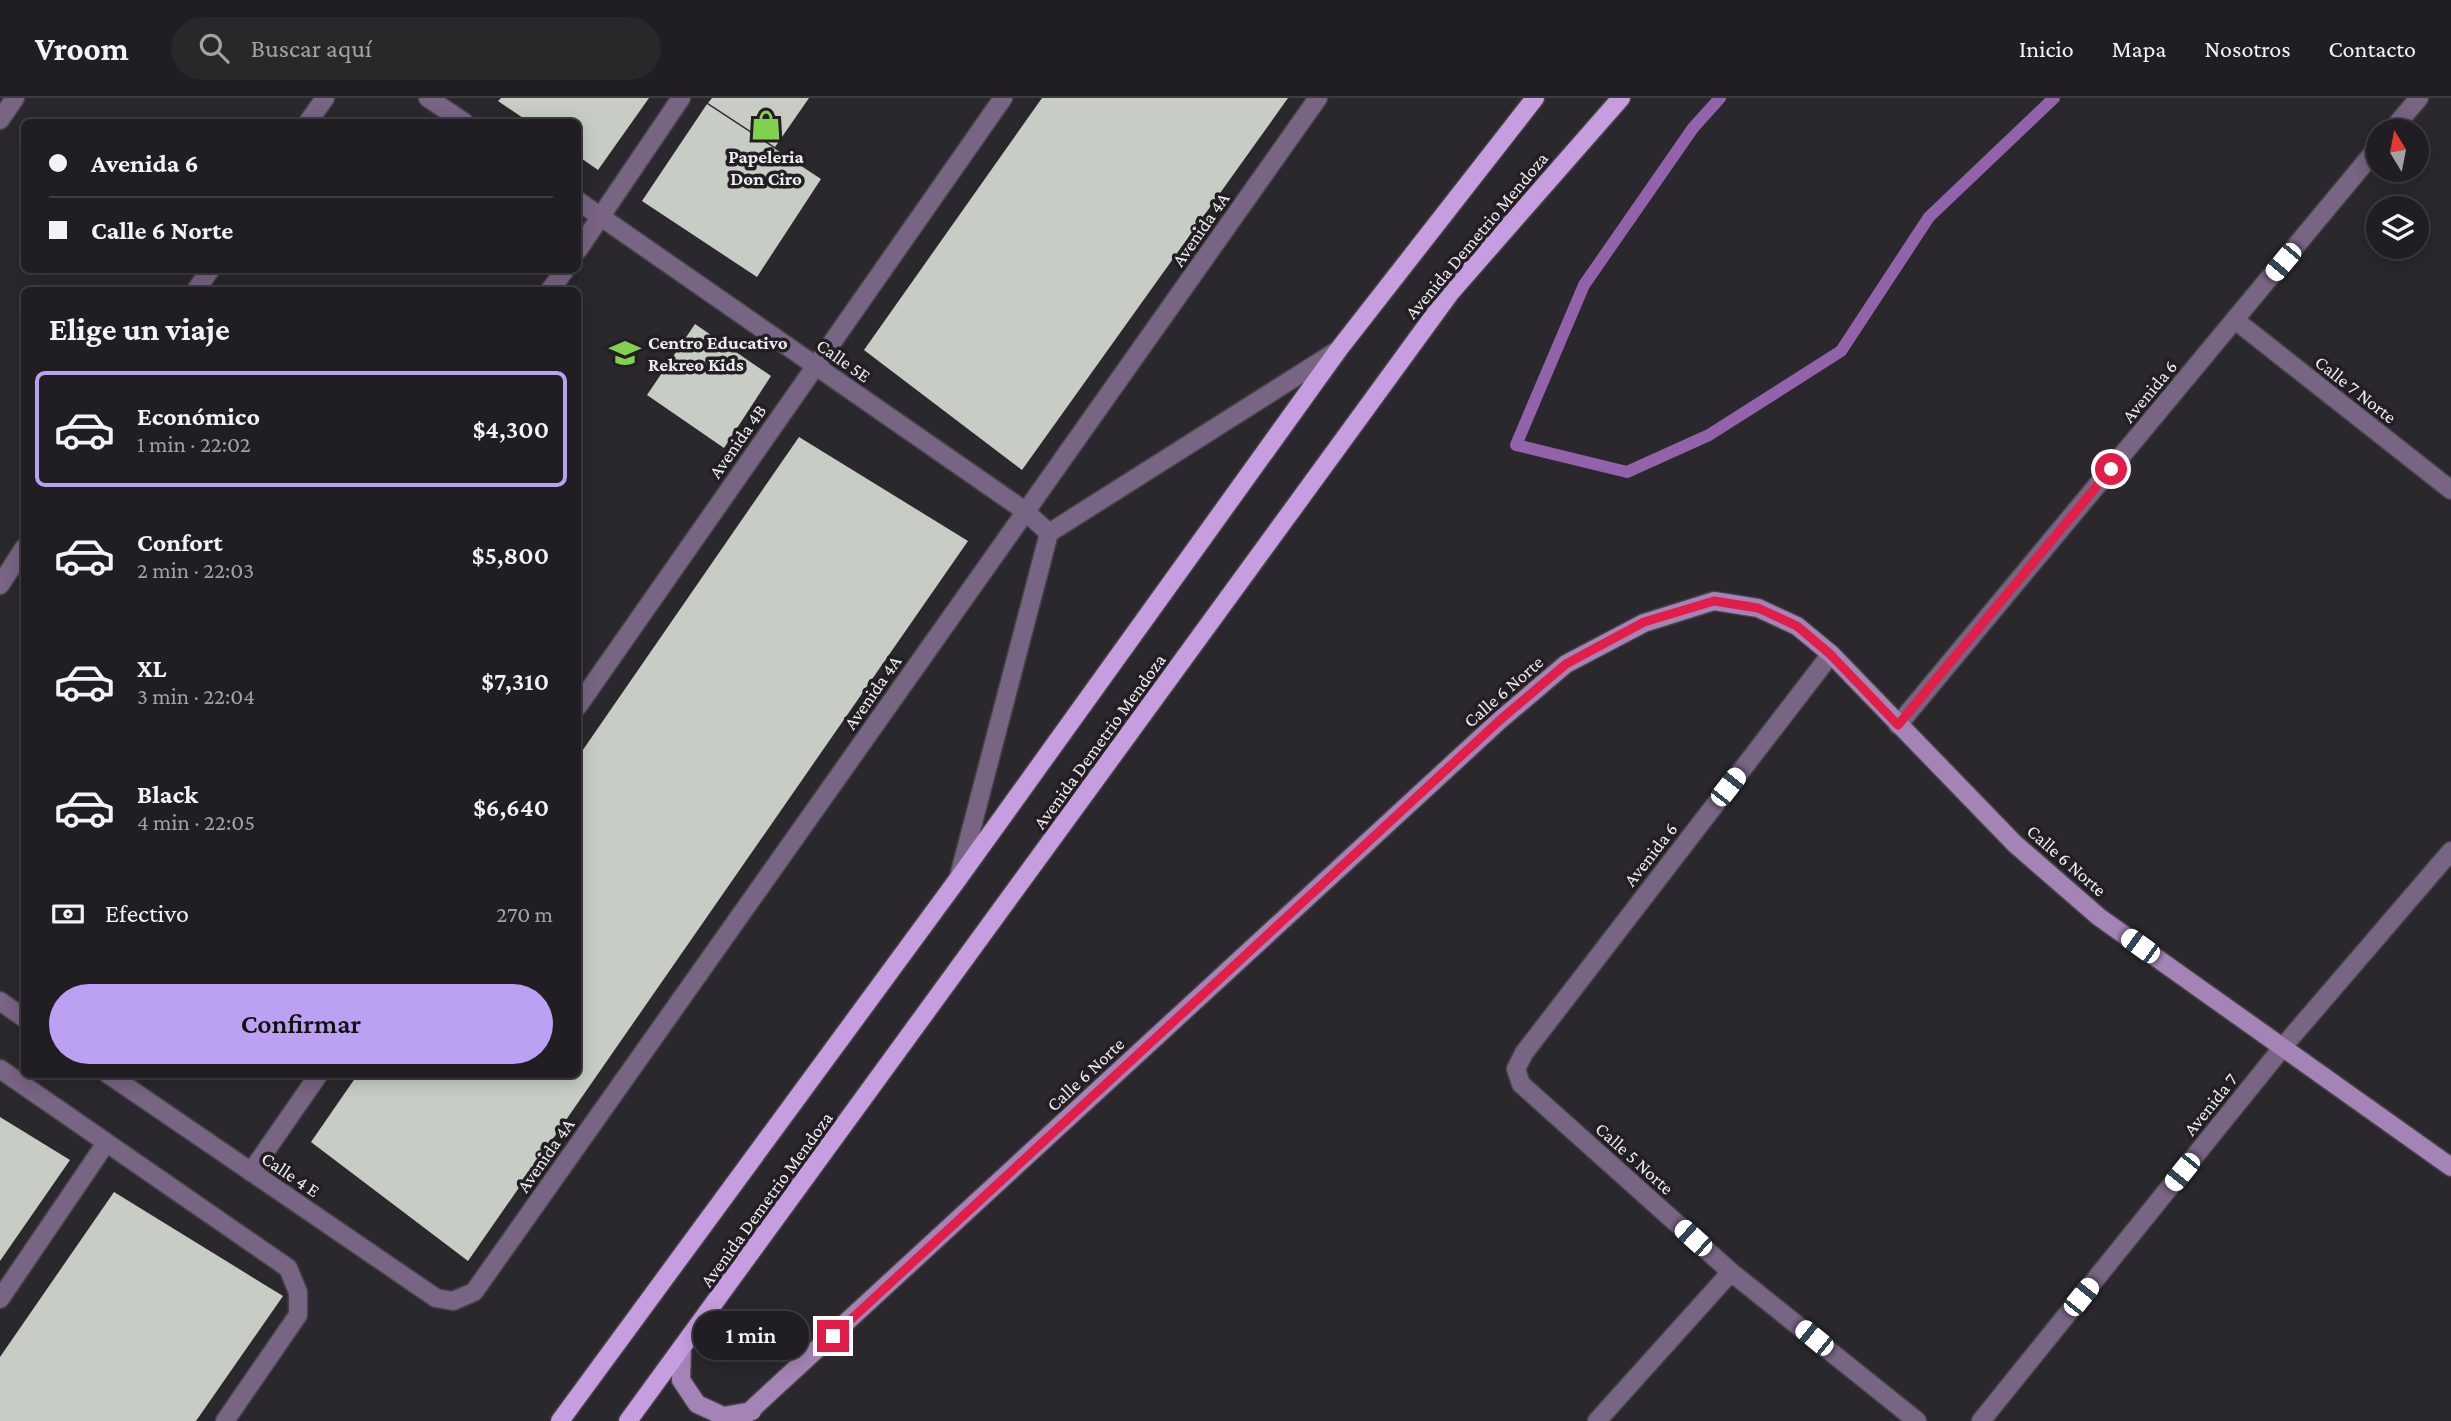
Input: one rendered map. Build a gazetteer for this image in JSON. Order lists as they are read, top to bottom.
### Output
{
  "streets": {
    "main road": ["Avenida Demetrio Mendoza"],
    "street": [
      "Avenida 4A",
      "Calle 5E",
      "Calle 7 Norte",
      "Avenida 6",
      "Avenida 4B",
      "Calle 6 Norte",
      "Avenida 7",
      "Calle 5 Norte",
      "Calle 4 E"
    ]
  },
  "crossings": [
    ["Avenida 4A", "Calle 5E"],
    ["Avenida 4A", "Calle 4 E"],
    ["Avenida Demetrio Mendoza", "Calle 6 Norte"],
    ["Calle 5E", "Avenida 4B"],
    ["Calle 7 Norte", "Avenida 6"],
    ["Avenida 6", "Calle 6 Norte"],
    ["Avenida 6", "Calle 5 Norte"],
    ["Calle 6 Norte", "Avenida 7"]
  ],
  "places": {
    "shop": ["Papeleria Don Ciro"],
    "school or university": ["Centro Educativo Rekreo Kids"]
  },
  "north": "top",
  "page": {
    "header": "Vroom",
    "search": "Buscar aquí",
    "nav": [
      "Inicio",
      "Mapa",
      "Nosotros",
      "Contacto"
    ],
    "banner": ["Avenida 6", "Calle 6 Norte"],
    "heading": "Elige un viaje",
    "list": [
      {
        "name": "Económico",
        "note": "1 min · 22:02",
        "value": "$4,300"
      },
      {
        "name": "Confort",
        "note": "2 min · 22:03",
        "value": "$5,800"
      },
      {
        "name": "XL",
        "note": "3 min · 22:04",
        "value": "$7,310"
      },
      {
        "name": "Black",
        "note": "4 min · 22:05",
        "value": "$6,640"
      }
    ],
    "pay": ["Efectivo", "270 m"],
    "buttons": "Confirmar",
    "bubble": "1 min"
  }
}
